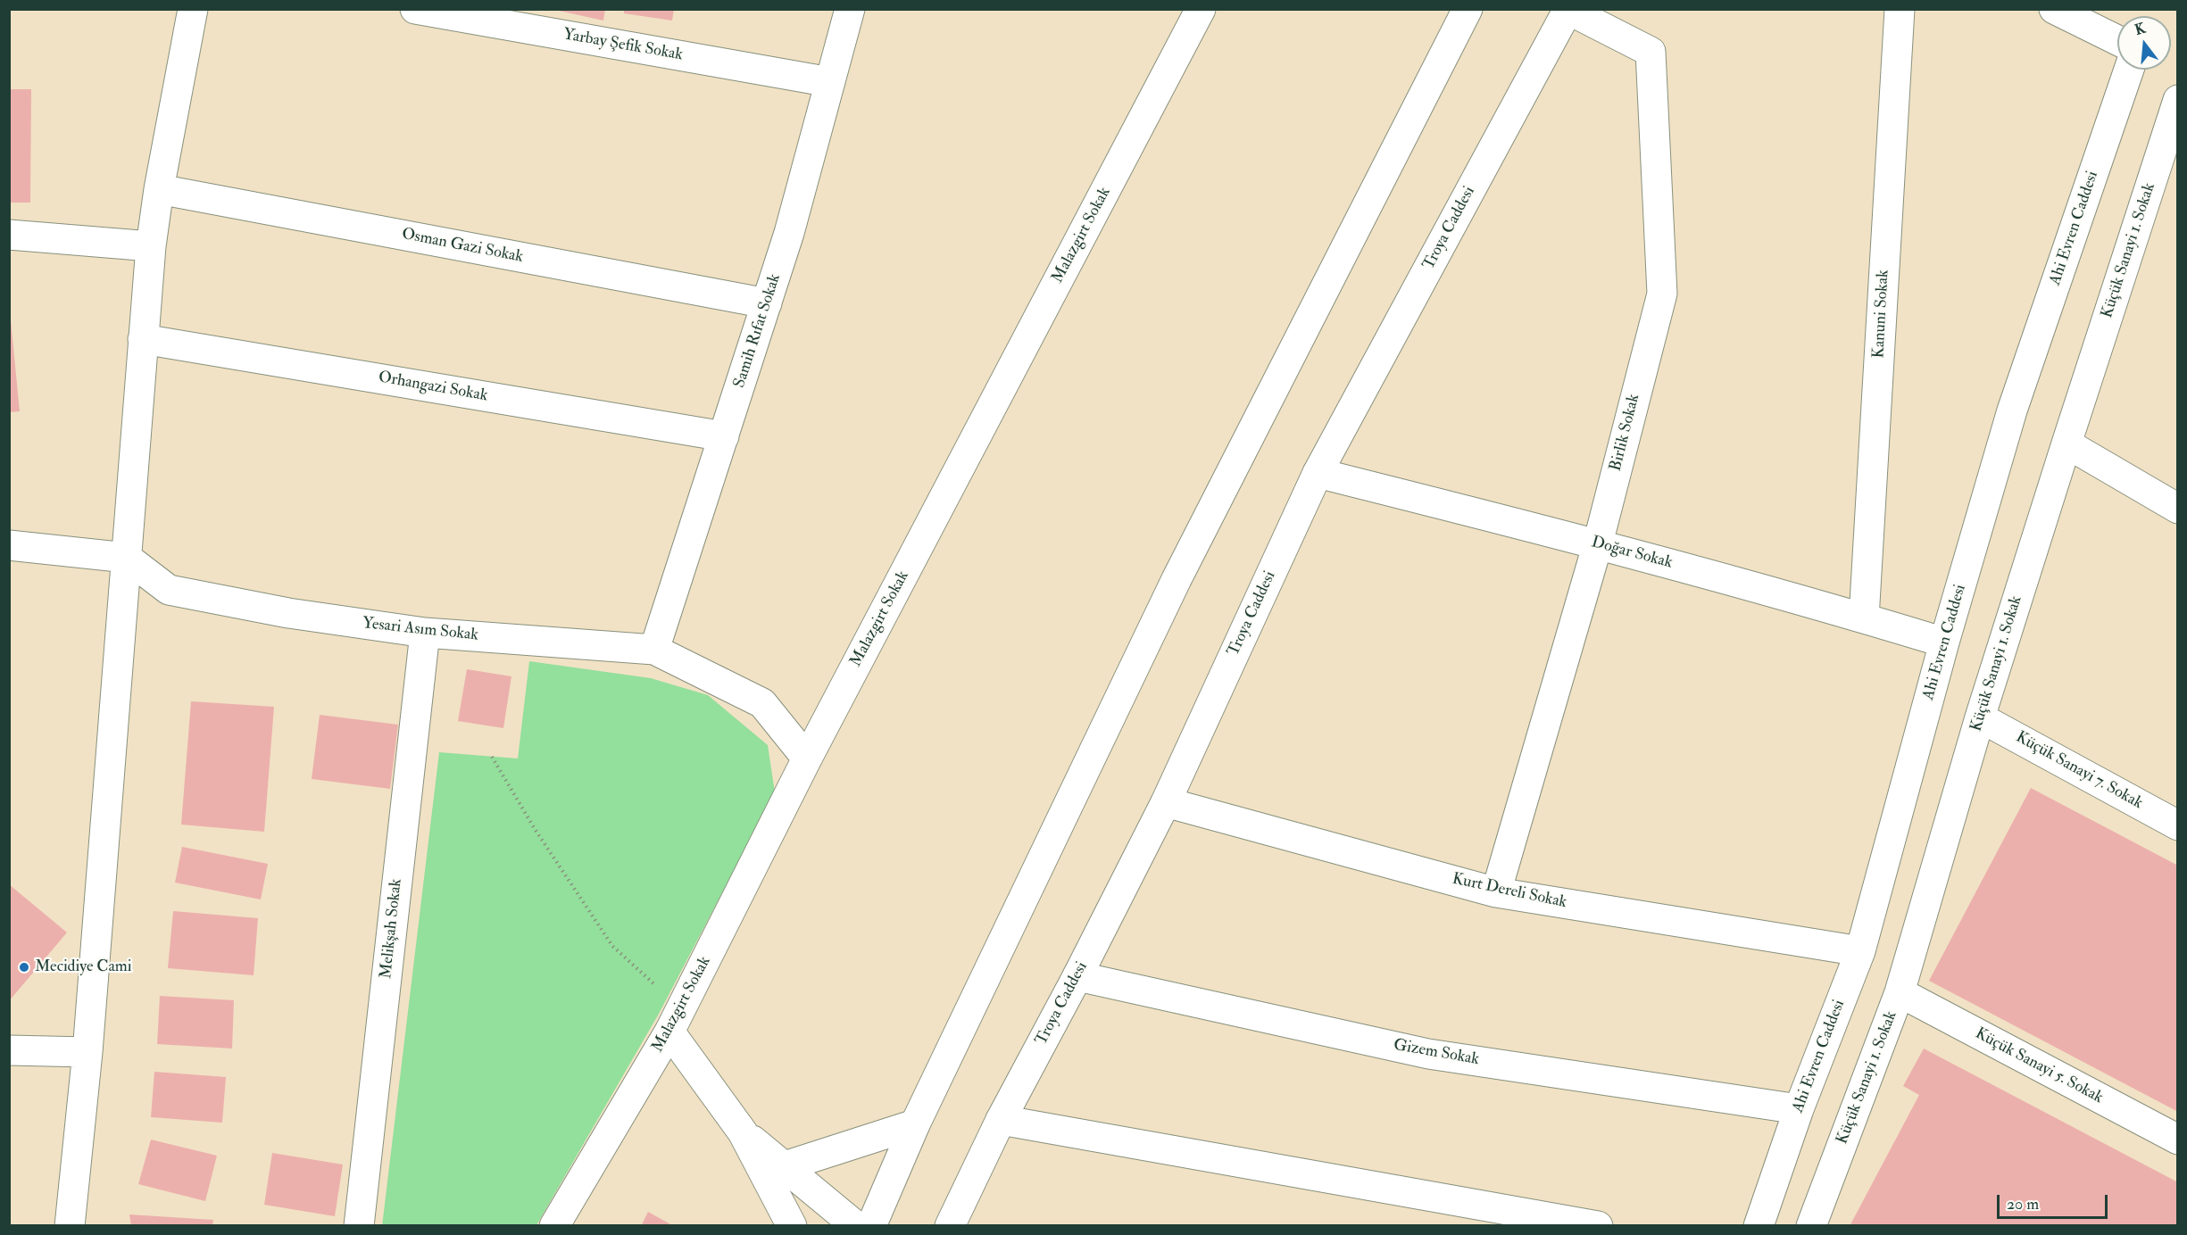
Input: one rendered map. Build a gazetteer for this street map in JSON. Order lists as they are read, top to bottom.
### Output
{
  "streets": {
    "street": [
      "Yarbay Şefik Sokak",
      "Troya Caddesi",
      "Ahi Evren Caddesi",
      "Malazgirt Sokak",
      "Osman Gazi Sokak",
      "Küçük Sanayi 1. Sokak",
      "Kanuni Sokak",
      "Samih Rıfat Sokak",
      "Orhangazi Sokak",
      "Birlik Sokak",
      "Doğar Sokak",
      "Yesari Asım Sokak",
      "Küçük Sanayi 7. Sokak",
      "Kurt Dereli Sokak",
      "Melikşah Sokak",
      "Gizem Sokak",
      "Küçük Sanayi 5. Sokak"
    ]
  },
  "crossings": [
    ["Yarbay Şefik Sokak", "Samih Rıfat Sokak"],
    ["Troya Caddesi", "Birlik Sokak"],
    ["Troya Caddesi", "Doğar Sokak"],
    ["Troya Caddesi", "Kurt Dereli Sokak"],
    ["Troya Caddesi", "Gizem Sokak"],
    ["Ahi Evren Caddesi", "Doğar Sokak"],
    ["Ahi Evren Caddesi", "Kurt Dereli Sokak"],
    ["Ahi Evren Caddesi", "Gizem Sokak"],
    ["Malazgirt Sokak", "Yesari Asım Sokak"],
    ["Osman Gazi Sokak", "Samih Rıfat Sokak"],
    ["Küçük Sanayi 1. Sokak", "Küçük Sanayi 7. Sokak"],
    ["Küçük Sanayi 1. Sokak", "Küçük Sanayi 5. Sokak"],
    ["Kanuni Sokak", "Doğar Sokak"],
    ["Samih Rıfat Sokak", "Orhangazi Sokak"],
    ["Samih Rıfat Sokak", "Yesari Asım Sokak"],
    ["Birlik Sokak", "Doğar Sokak"],
    ["Birlik Sokak", "Kurt Dereli Sokak"],
    ["Yesari Asım Sokak", "Melikşah Sokak"]
  ],
  "places": ["Mecidiye Cami"],
  "scale_bar": "20 m",
  "north": "top"
}
